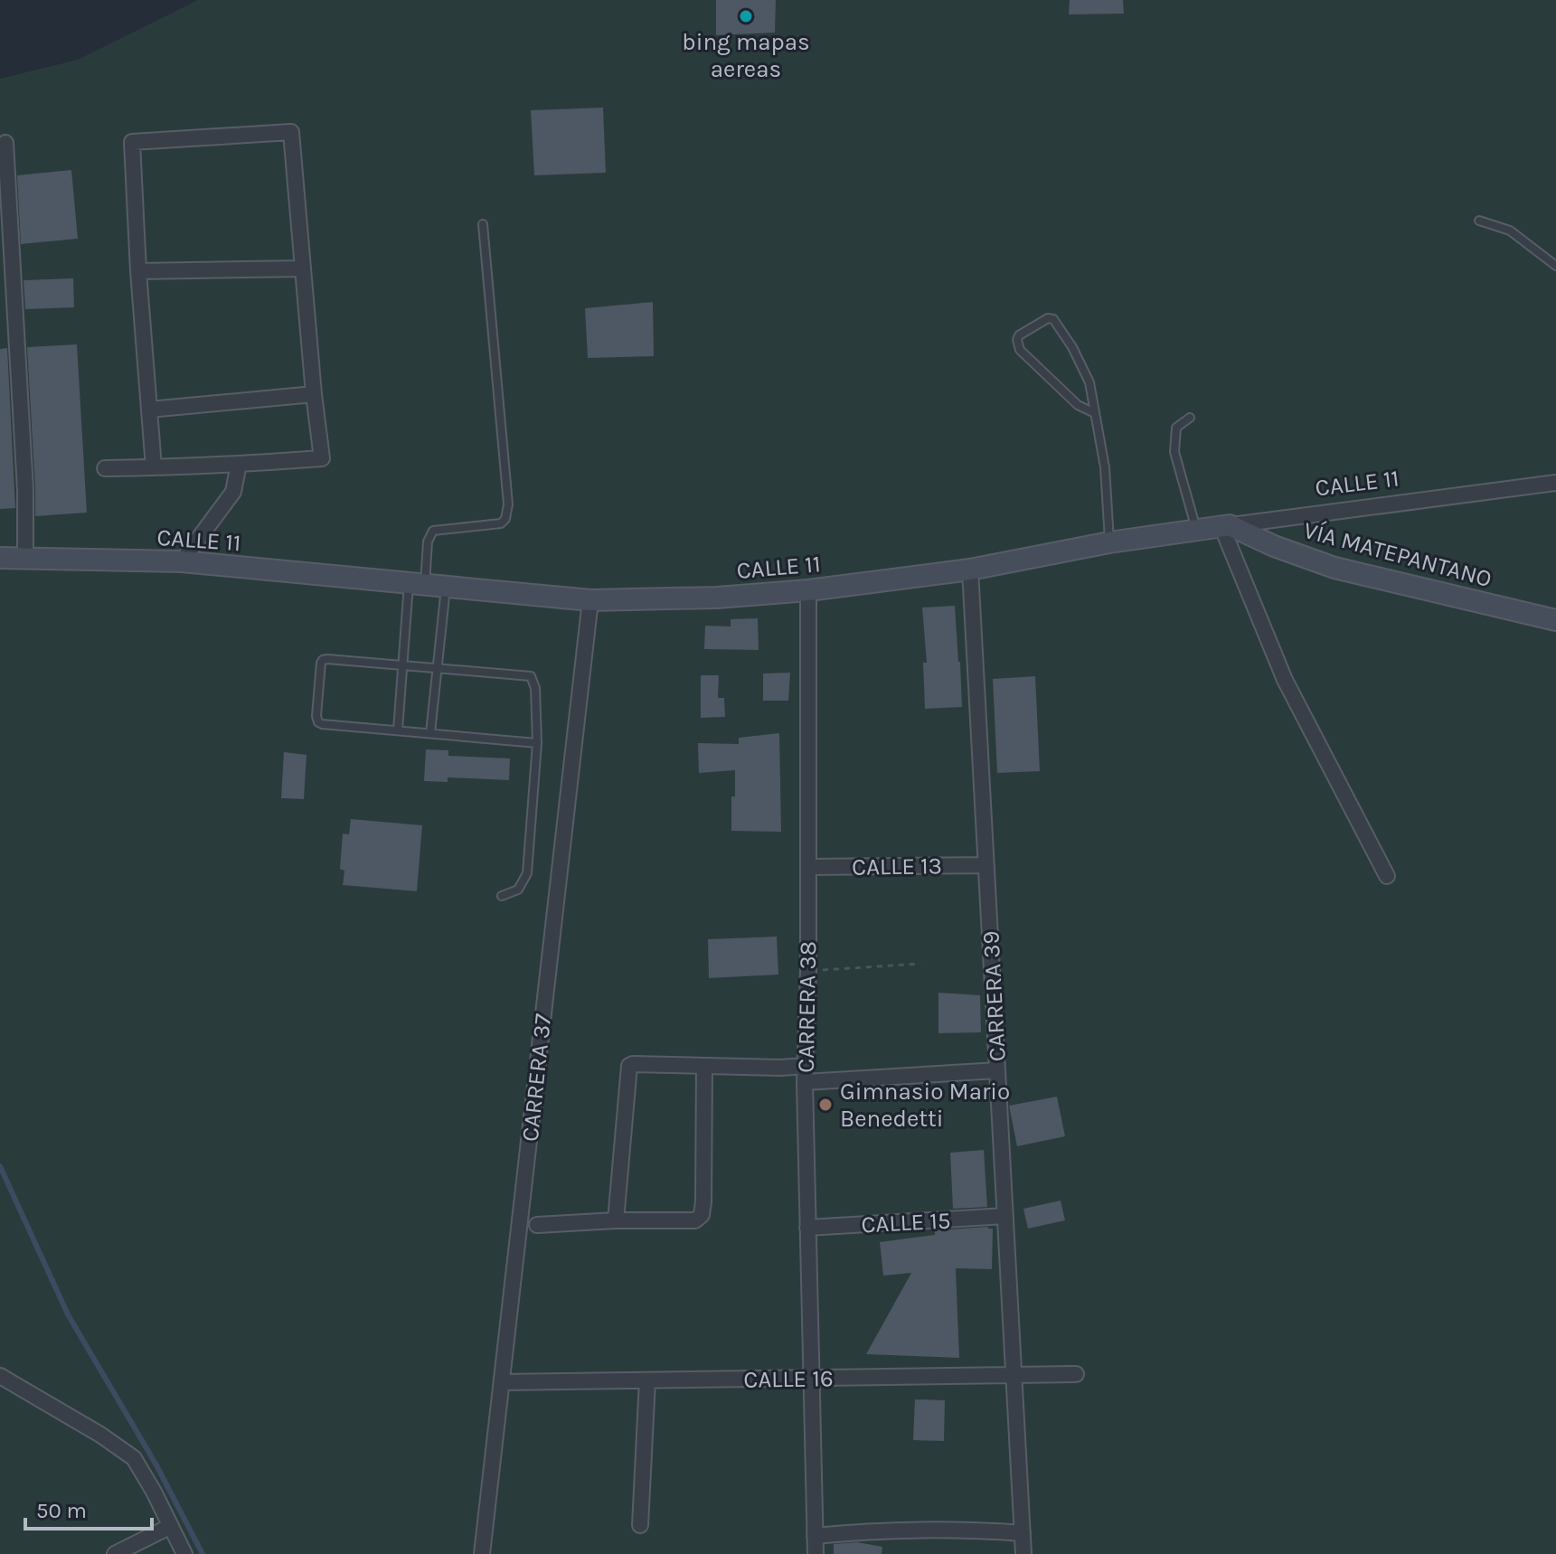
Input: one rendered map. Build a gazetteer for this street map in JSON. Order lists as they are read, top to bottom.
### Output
{
  "streets": {
    "main road": ["CALLE 11", "VÍA MATEPANTANO"],
    "street": [
      "CALLE 13",
      "CARRERA 39",
      "CARRERA 38",
      "CARRERA 37",
      "CALLE 15",
      "CALLE 16"
    ]
  },
  "crossings": [
    ["CALLE 11", "VÍA MATEPANTANO"],
    ["CALLE 11", "CARRERA 39"],
    ["CALLE 11", "CARRERA 38"],
    ["CALLE 11", "CARRERA 37"],
    ["CALLE 13", "CARRERA 39"],
    ["CALLE 13", "CARRERA 38"],
    ["CARRERA 39", "CALLE 15"],
    ["CARRERA 39", "CALLE 16"],
    ["CARRERA 38", "CALLE 15"],
    ["CARRERA 38", "CALLE 16"],
    ["CARRERA 37", "CALLE 16"]
  ],
  "places": ["bing mapas aereas", "Gimnasio Mario Benedetti"],
  "scale_bar": "50 m"
}
